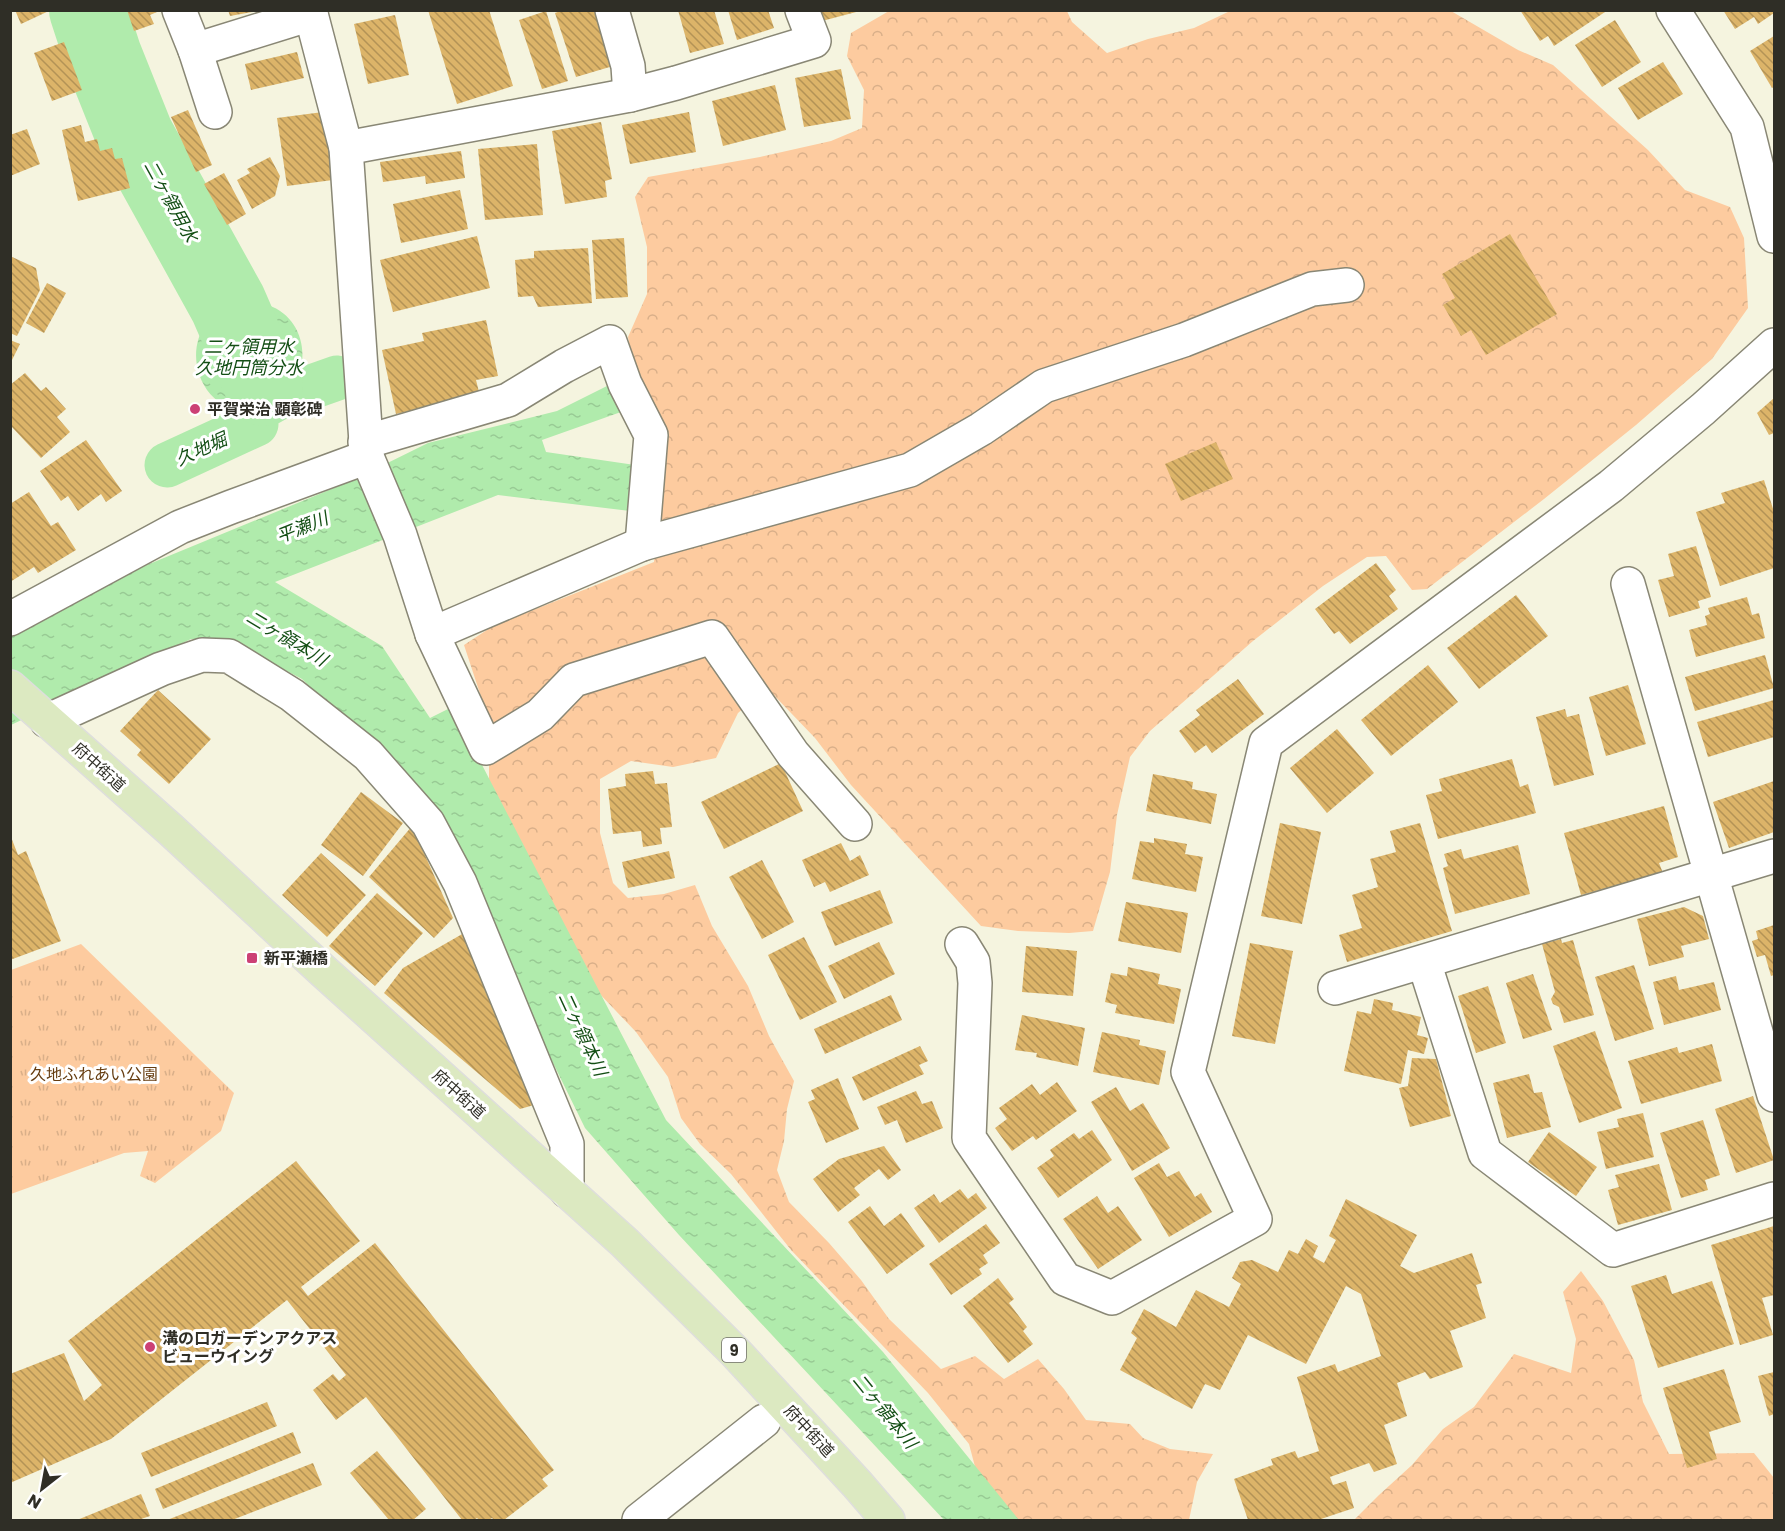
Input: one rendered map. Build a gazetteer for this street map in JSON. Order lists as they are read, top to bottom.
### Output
{
  "streets": {
    "main road": ["府中街道", "9"]
  },
  "water": [
    "二ヶ領用水",
    "二ヶ領用水 久地円筒分水",
    "久地堀",
    "平瀬川",
    "二ヶ領本川"
  ],
  "parks": ["久地ふれあい公園"],
  "places": {
    "other": ["平賀栄治 顕彰碑", "溝の口ガーデンアクアス ビューウイング"],
    "transit": ["新平瀬橋"]
  },
  "north": "bottom left"
}
